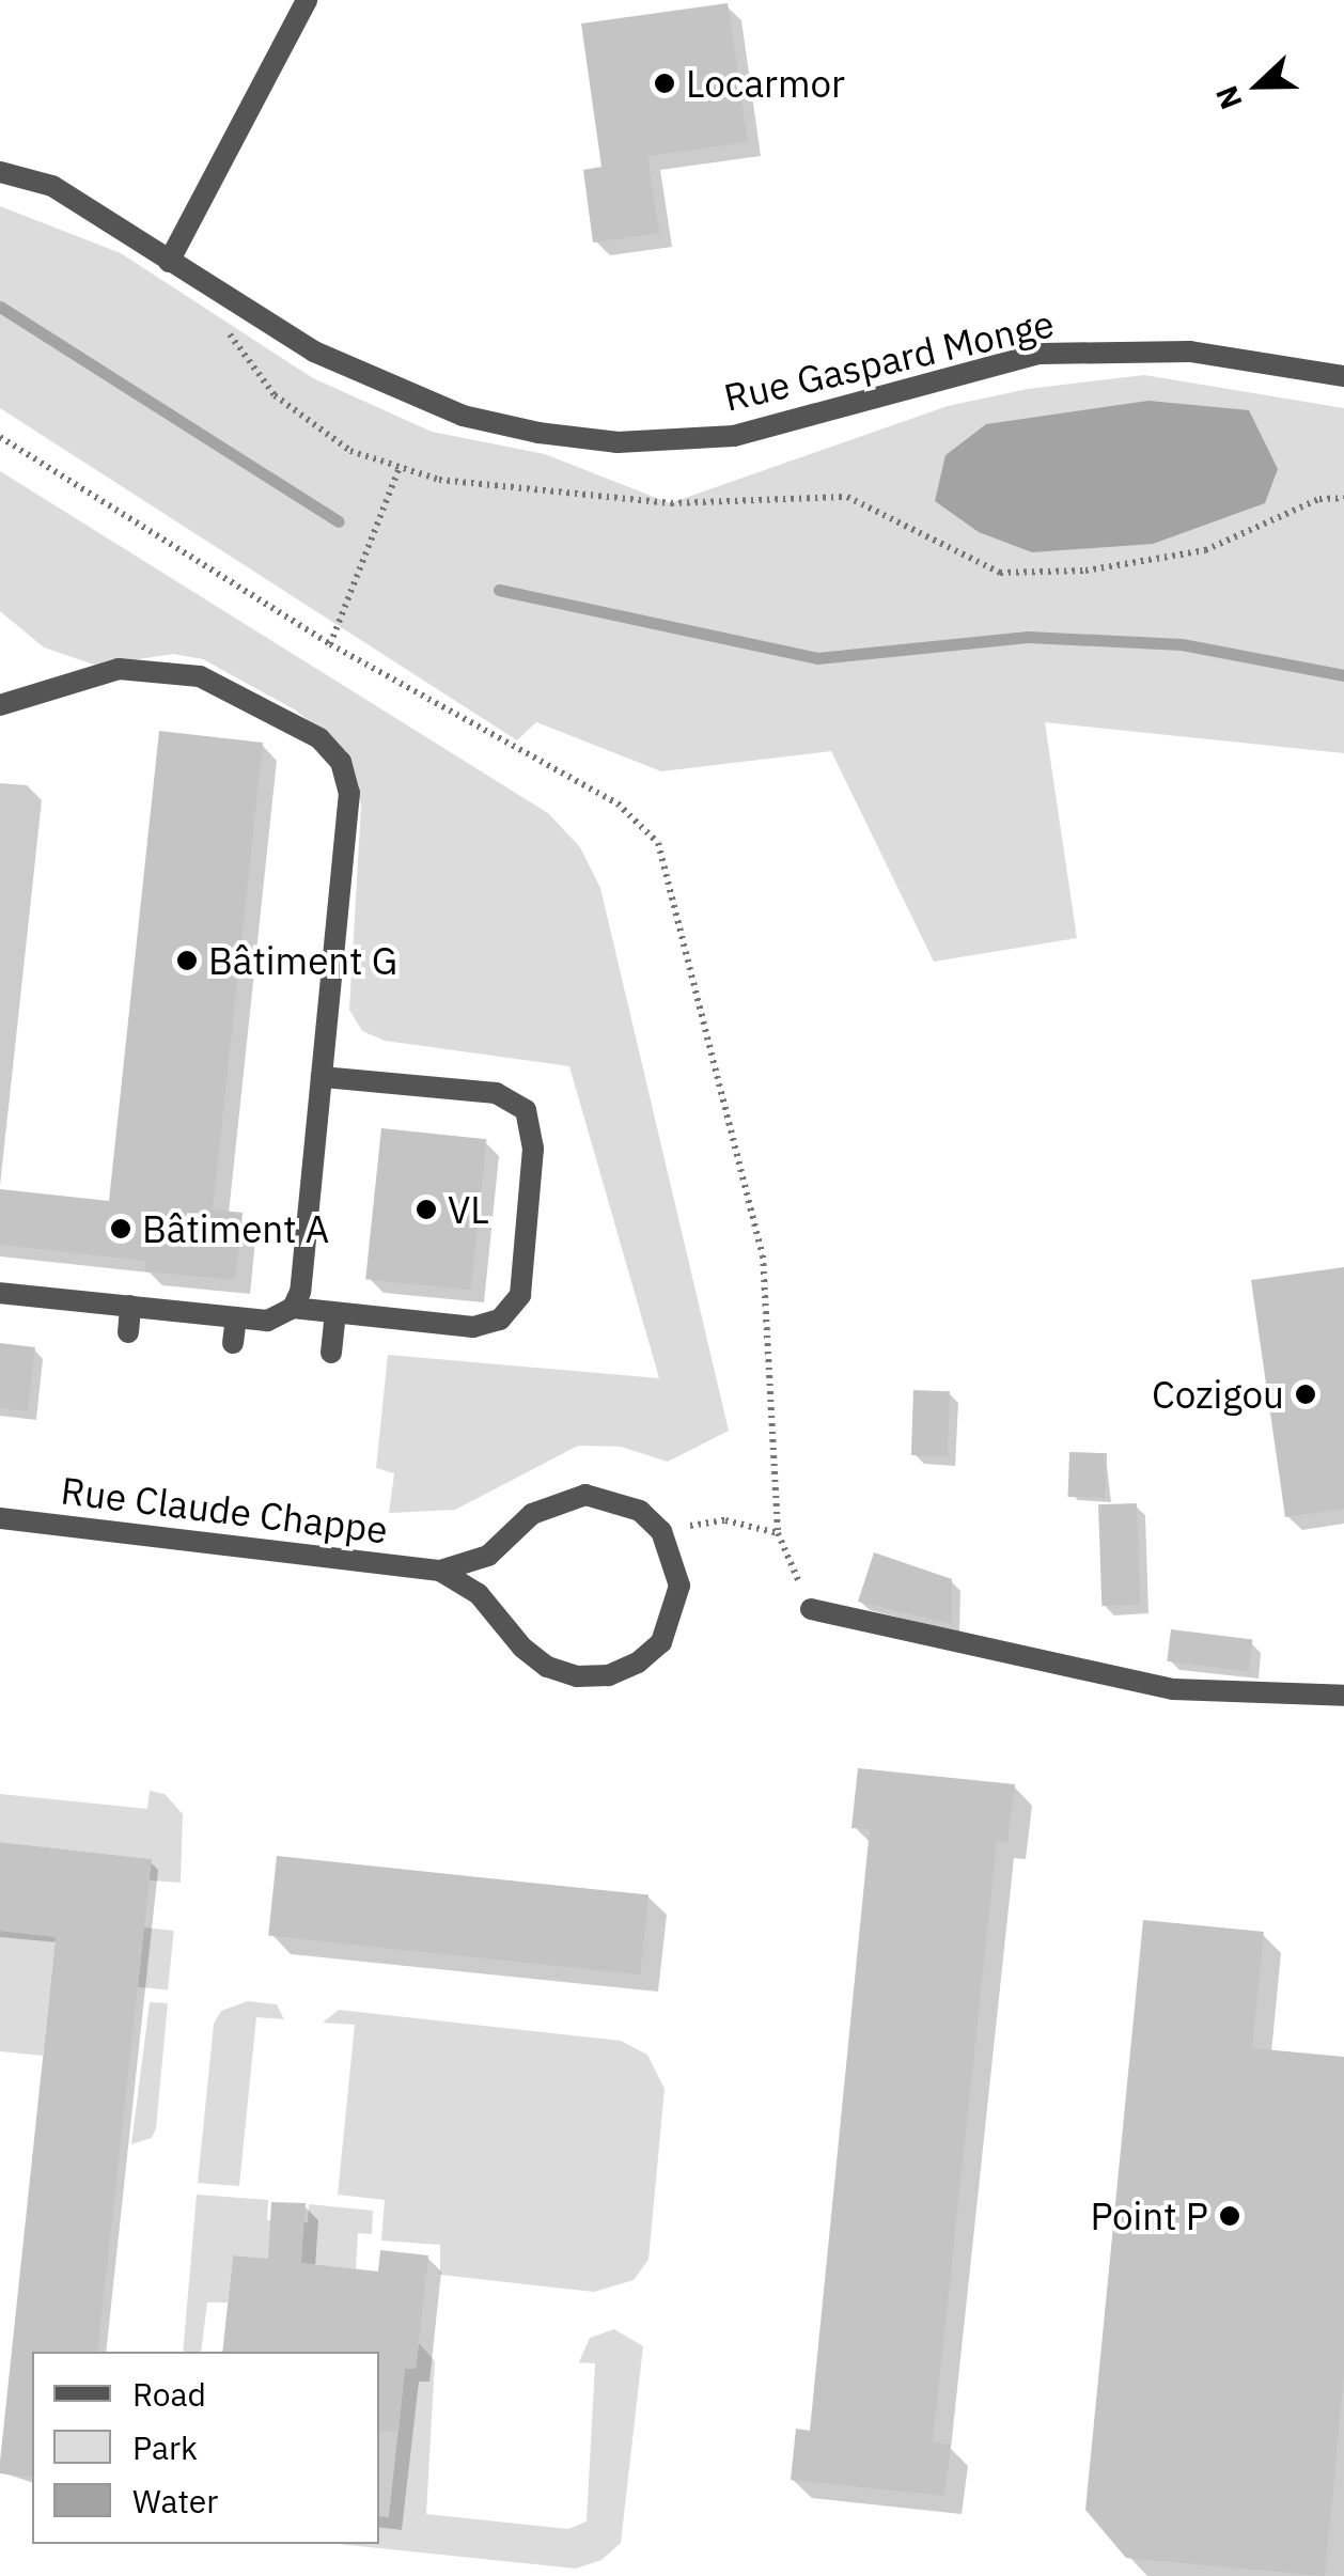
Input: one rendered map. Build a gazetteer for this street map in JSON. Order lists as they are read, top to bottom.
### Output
{
  "streets": {
    "street": ["Rue Gaspard Monge", "Rue Claude Chappe"]
  },
  "places": [
    "Locarmor",
    "Bâtiment G",
    "VL",
    "Bâtiment A",
    "Cozigou",
    "Point P"
  ],
  "legend": ["Road", "Park", "Water"],
  "north": "left"
}
